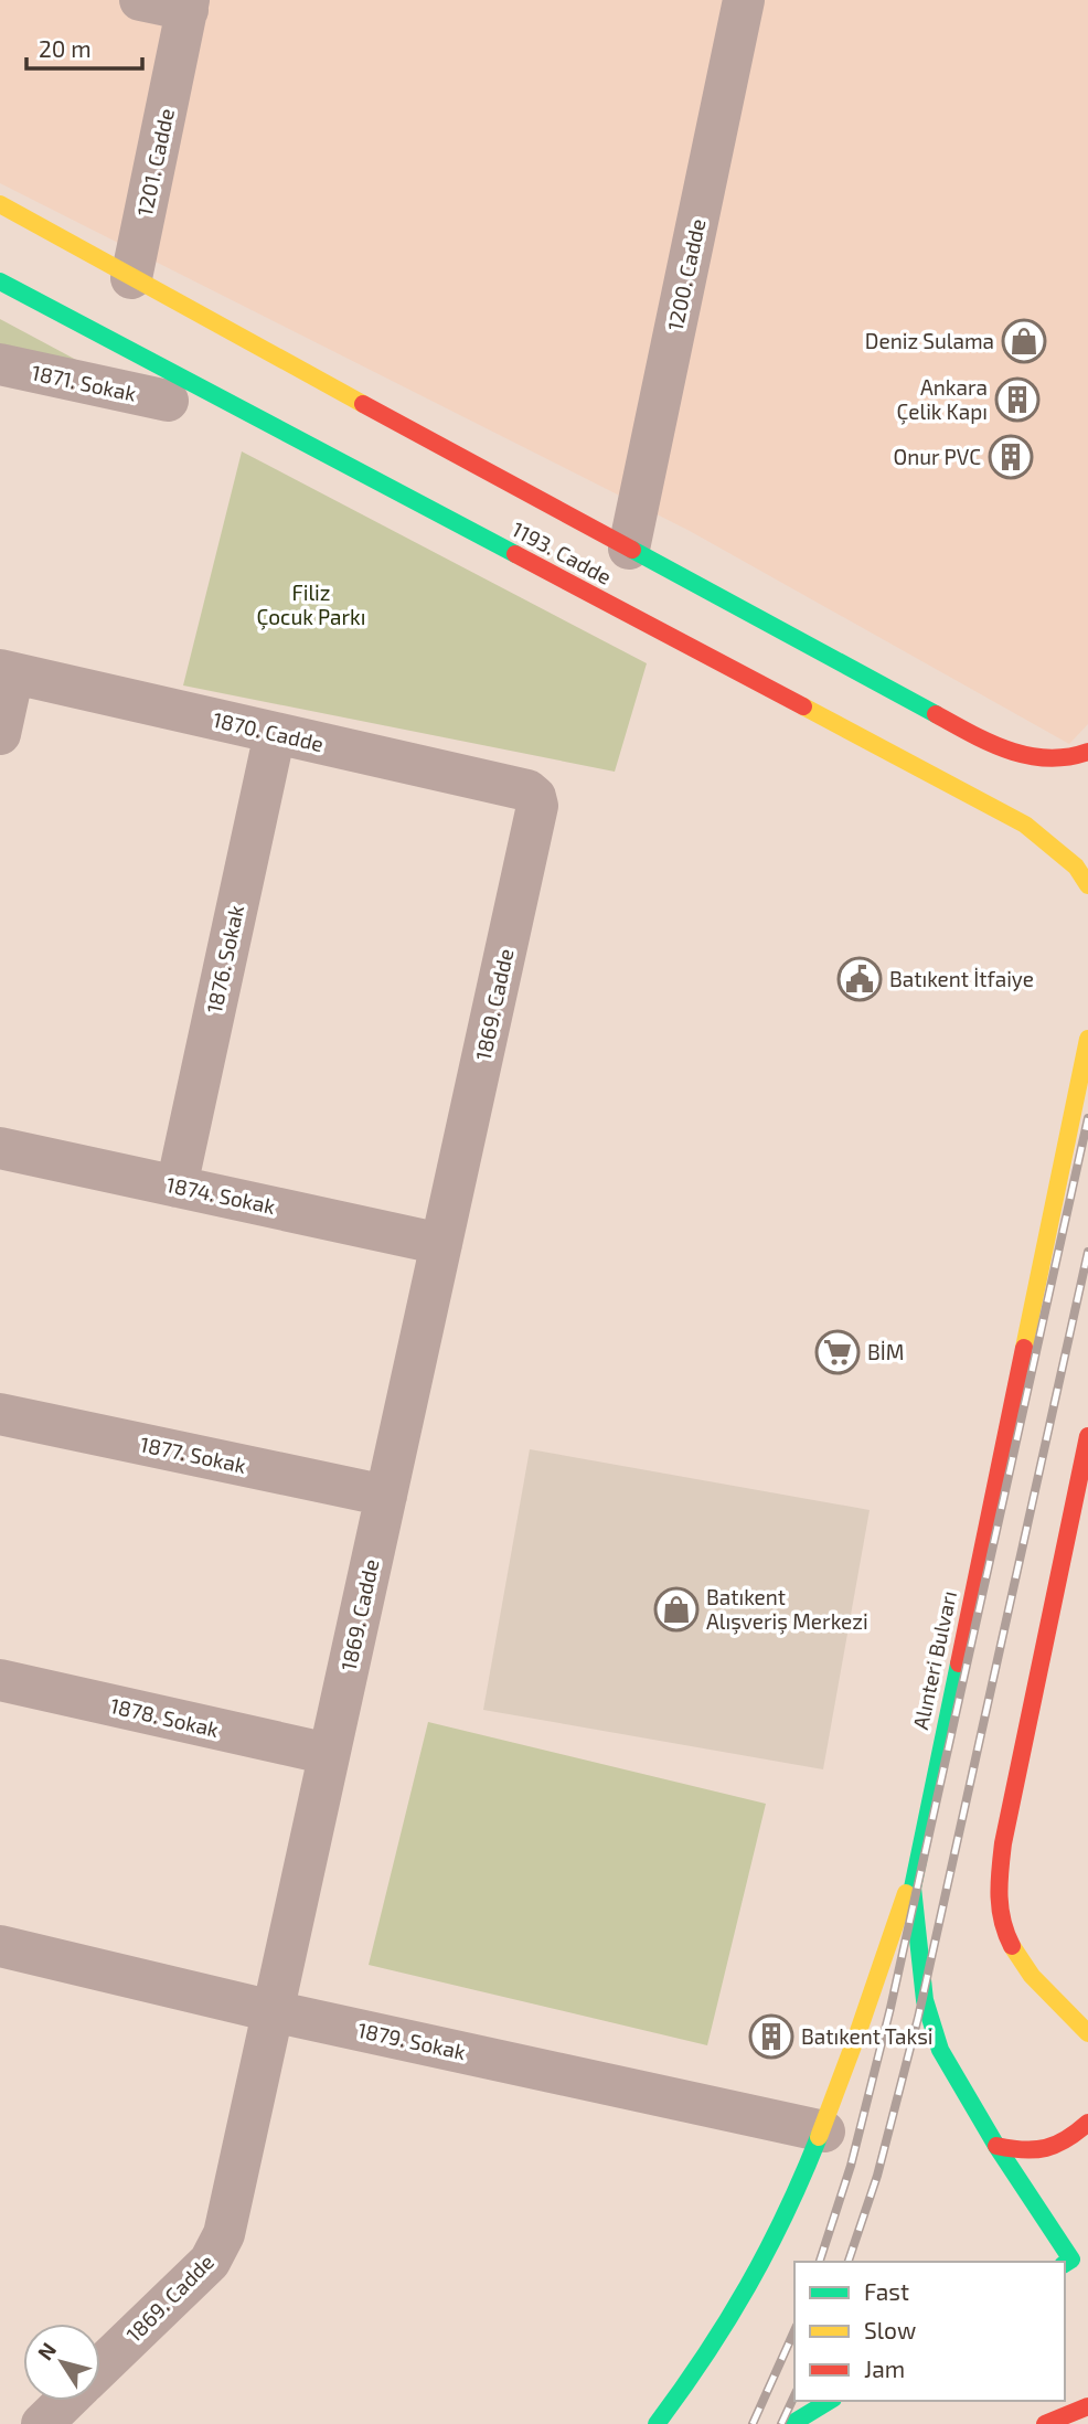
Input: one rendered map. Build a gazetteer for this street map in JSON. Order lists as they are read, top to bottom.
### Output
{
  "streets": {
    "main road": ["1193. Cadde", "Alınteri Bulvarı"],
    "street": [
      "1201. Cadde",
      "1200. Cadde",
      "1871. Sokak",
      "1870. Cadde",
      "1876. Sokak",
      "1869. Cadde",
      "1874. Sokak",
      "1877. Sokak",
      "1878. Sokak",
      "1879. Sokak"
    ]
  },
  "crossings": [
    ["1201. Cadde", "1193. Cadde"],
    ["1200. Cadde", "1193. Cadde"],
    ["1870. Cadde", "1876. Sokak"],
    ["1870. Cadde", "1869. Cadde"],
    ["1876. Sokak", "1874. Sokak"],
    ["1869. Cadde", "1874. Sokak"],
    ["1869. Cadde", "1877. Sokak"],
    ["1869. Cadde", "1878. Sokak"],
    ["1869. Cadde", "1879. Sokak"]
  ],
  "parks": ["Filiz Çocuk Parkı"],
  "places": {
    "shop": ["Deniz Sulama", "Batıkent Alışveriş Merkezi"],
    "building": ["Ankara Çelik Kapı", "Onur PVC", "Batıkent Taksi"],
    "public building": ["Batıkent İtfaiye"],
    "supermarket": ["BİM"]
  },
  "legend": ["Fast", "Slow", "Jam"],
  "scale_bar": "20 m",
  "north": "top left"
}
